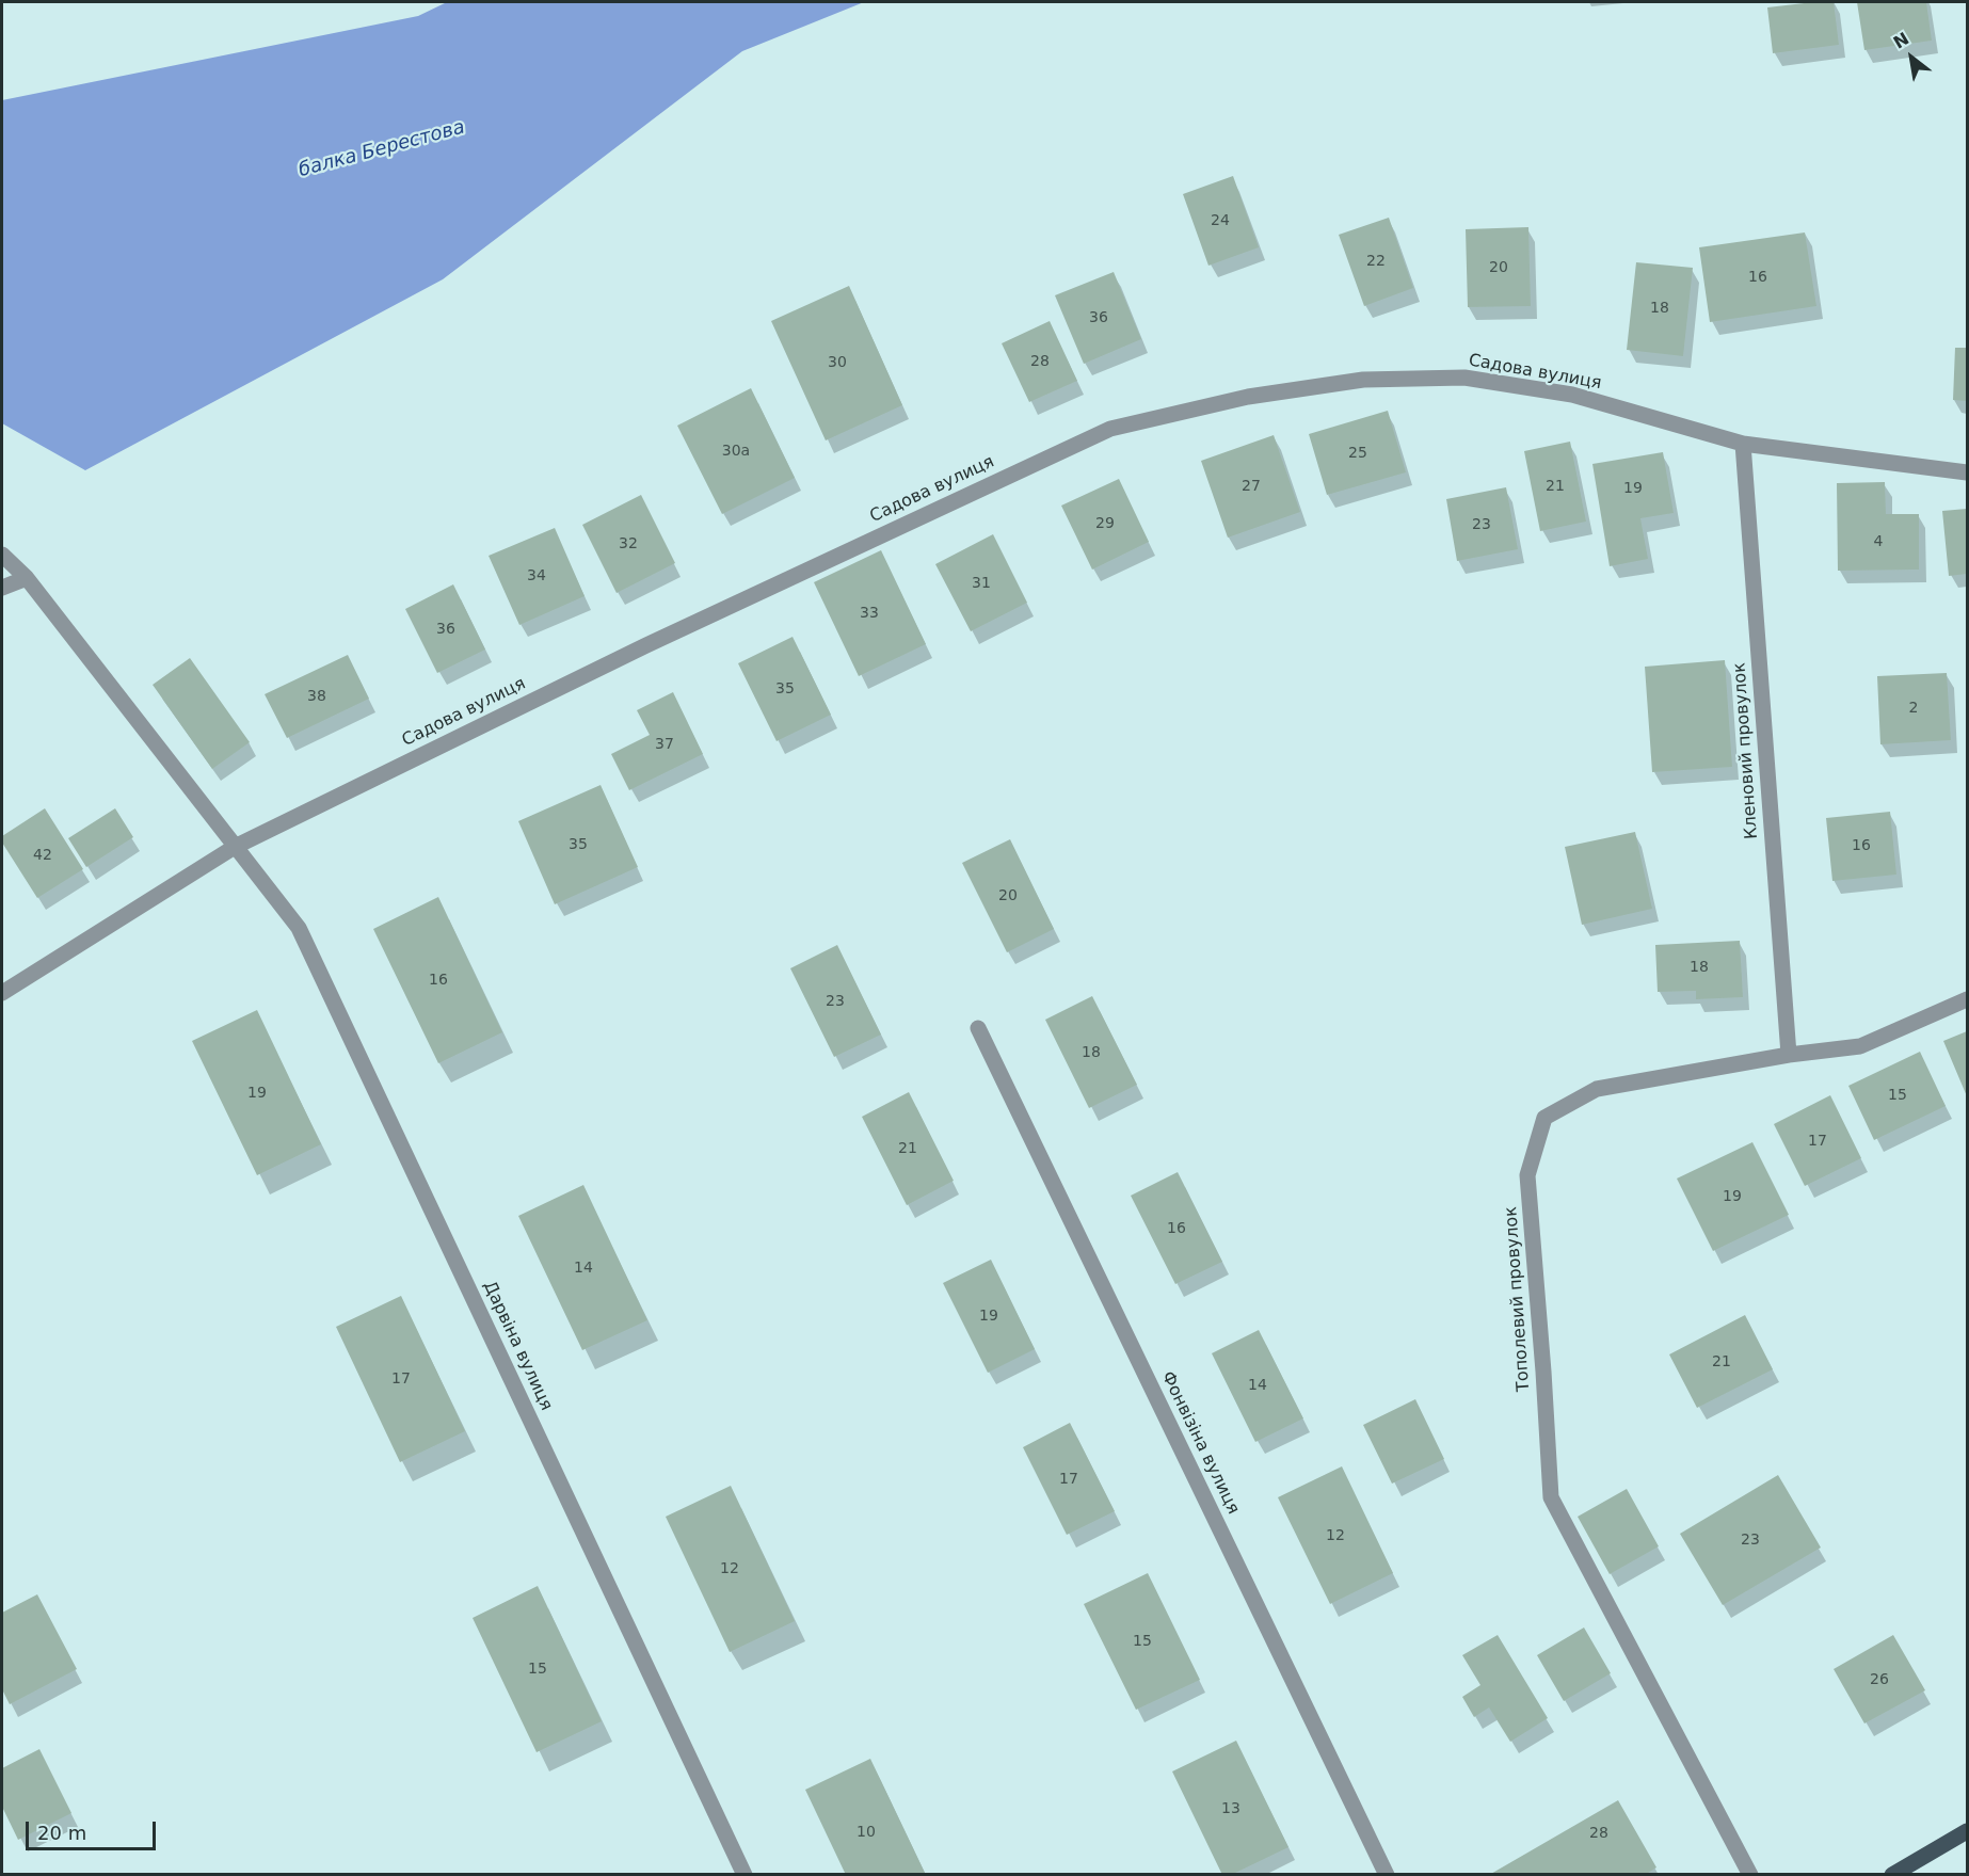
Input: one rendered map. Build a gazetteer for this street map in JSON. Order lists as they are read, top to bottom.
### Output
{
  "streets": {
    "street": [
      "Садова вулиця",
      "Кленовий провулок",
      "Тополевий провулок",
      "Дарвіна вулиця",
      "Фонвізіна вулиця"
    ]
  },
  "crossings": [
    ["Садова вулиця", "Кленовий провулок"],
    ["Садова вулиця", "Дарвіна вулиця"],
    ["Кленовий провулок", "Тополевий провулок"]
  ],
  "water": ["балка Берестова"],
  "house_numbers": [
    "24",
    "22",
    "20",
    "16",
    "18",
    "36",
    "28",
    "30",
    "30а",
    "25",
    "27",
    "21",
    "19",
    "29",
    "23",
    "4",
    "32",
    "34",
    "31",
    "33",
    "36",
    "35",
    "38",
    "2",
    "37",
    "35",
    "16",
    "42",
    "20",
    "18",
    "16",
    "23",
    "18",
    "19",
    "15",
    "17",
    "21",
    "19",
    "16",
    "14",
    "19",
    "21",
    "17",
    "14",
    "17",
    "12",
    "23",
    "12",
    "15",
    "15",
    "26",
    "13",
    "10",
    "28"
  ],
  "scale_bar": "20 m",
  "north": "top left"
}
